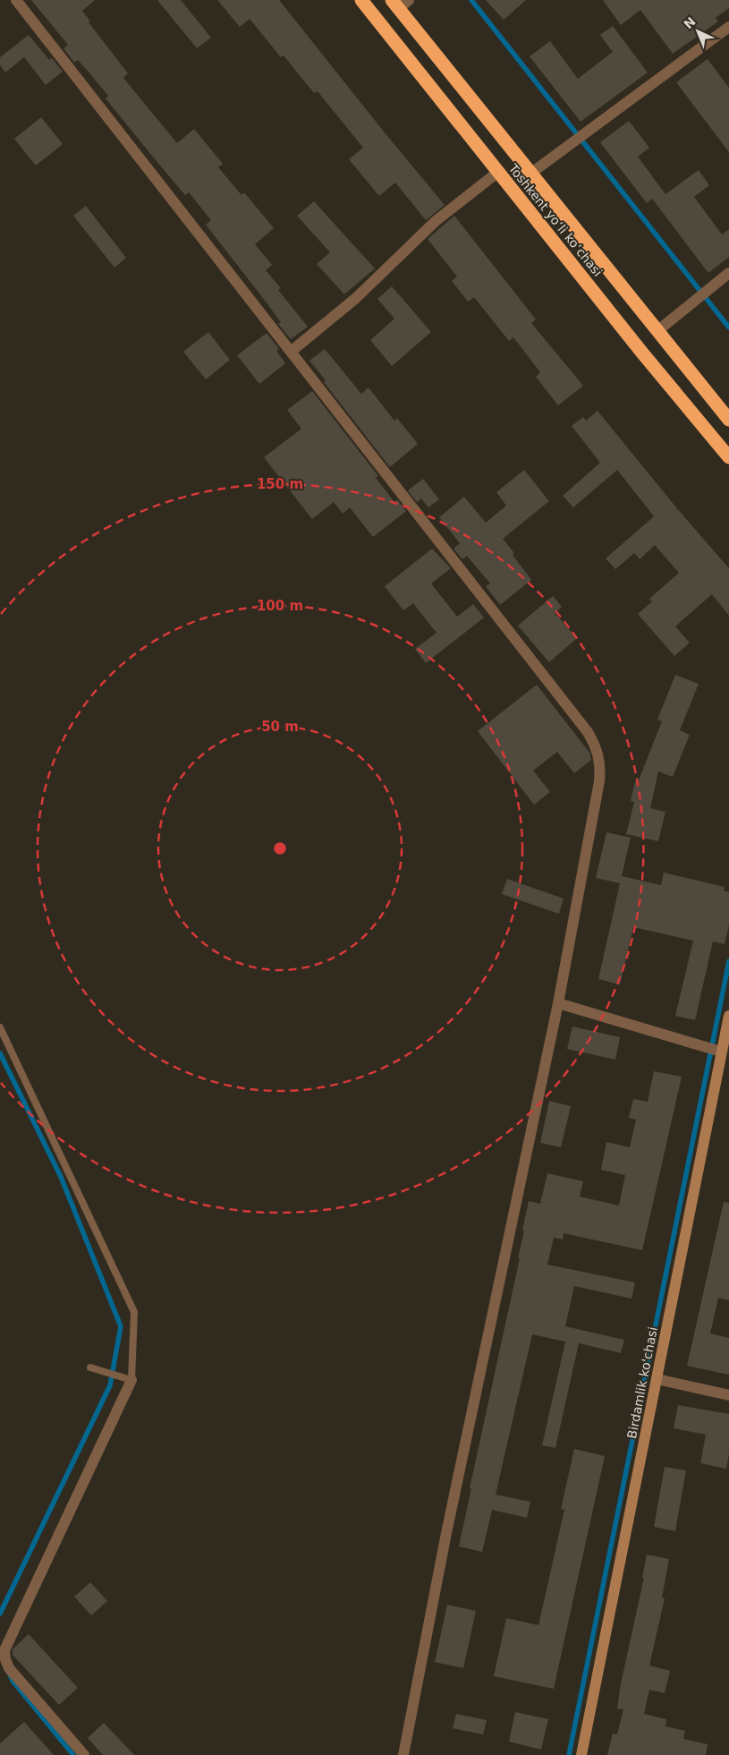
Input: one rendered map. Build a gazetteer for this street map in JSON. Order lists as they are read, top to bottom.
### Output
{
  "streets": {
    "highway": ["Toshkent yo‘li ko‘chasi"],
    "street": ["Birdamlik ko'chasi"]
  },
  "north": "top left",
  "rings": ["150 m", "100 m", "50 m"]
}
